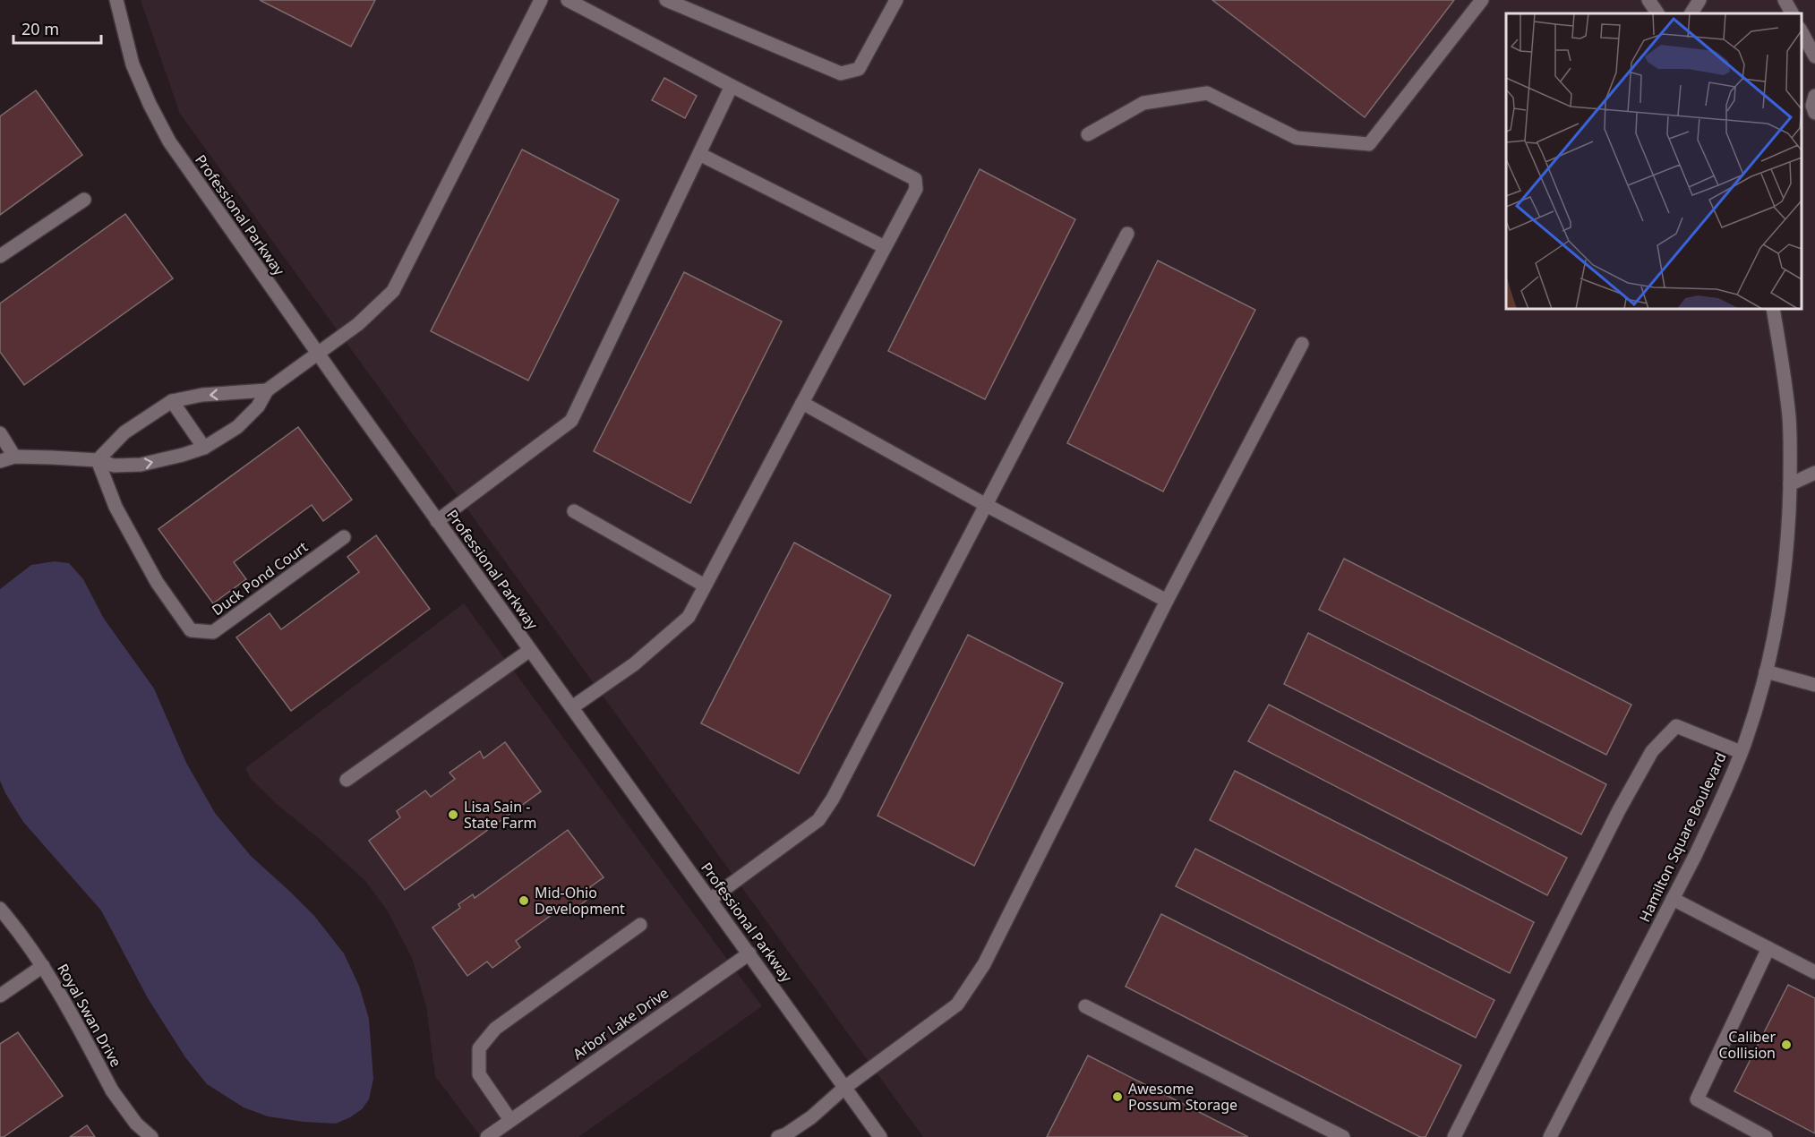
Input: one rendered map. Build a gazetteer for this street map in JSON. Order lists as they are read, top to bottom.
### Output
{
  "streets": {
    "street": [
      "Professional Parkway",
      "Duck Pond Court",
      "Hamilton Square Boulevard",
      "Royal Swan Drive",
      "Arbor Lake Drive"
    ]
  },
  "crossings": [
    ["Professional Parkway", "Arbor Lake Drive"]
  ],
  "places": [
    "Lisa Sain - State Farm",
    "Mid-Ohio Development",
    "Caliber Collision",
    "Awesome Possum Storage"
  ],
  "scale_bar": "20 m"
}
